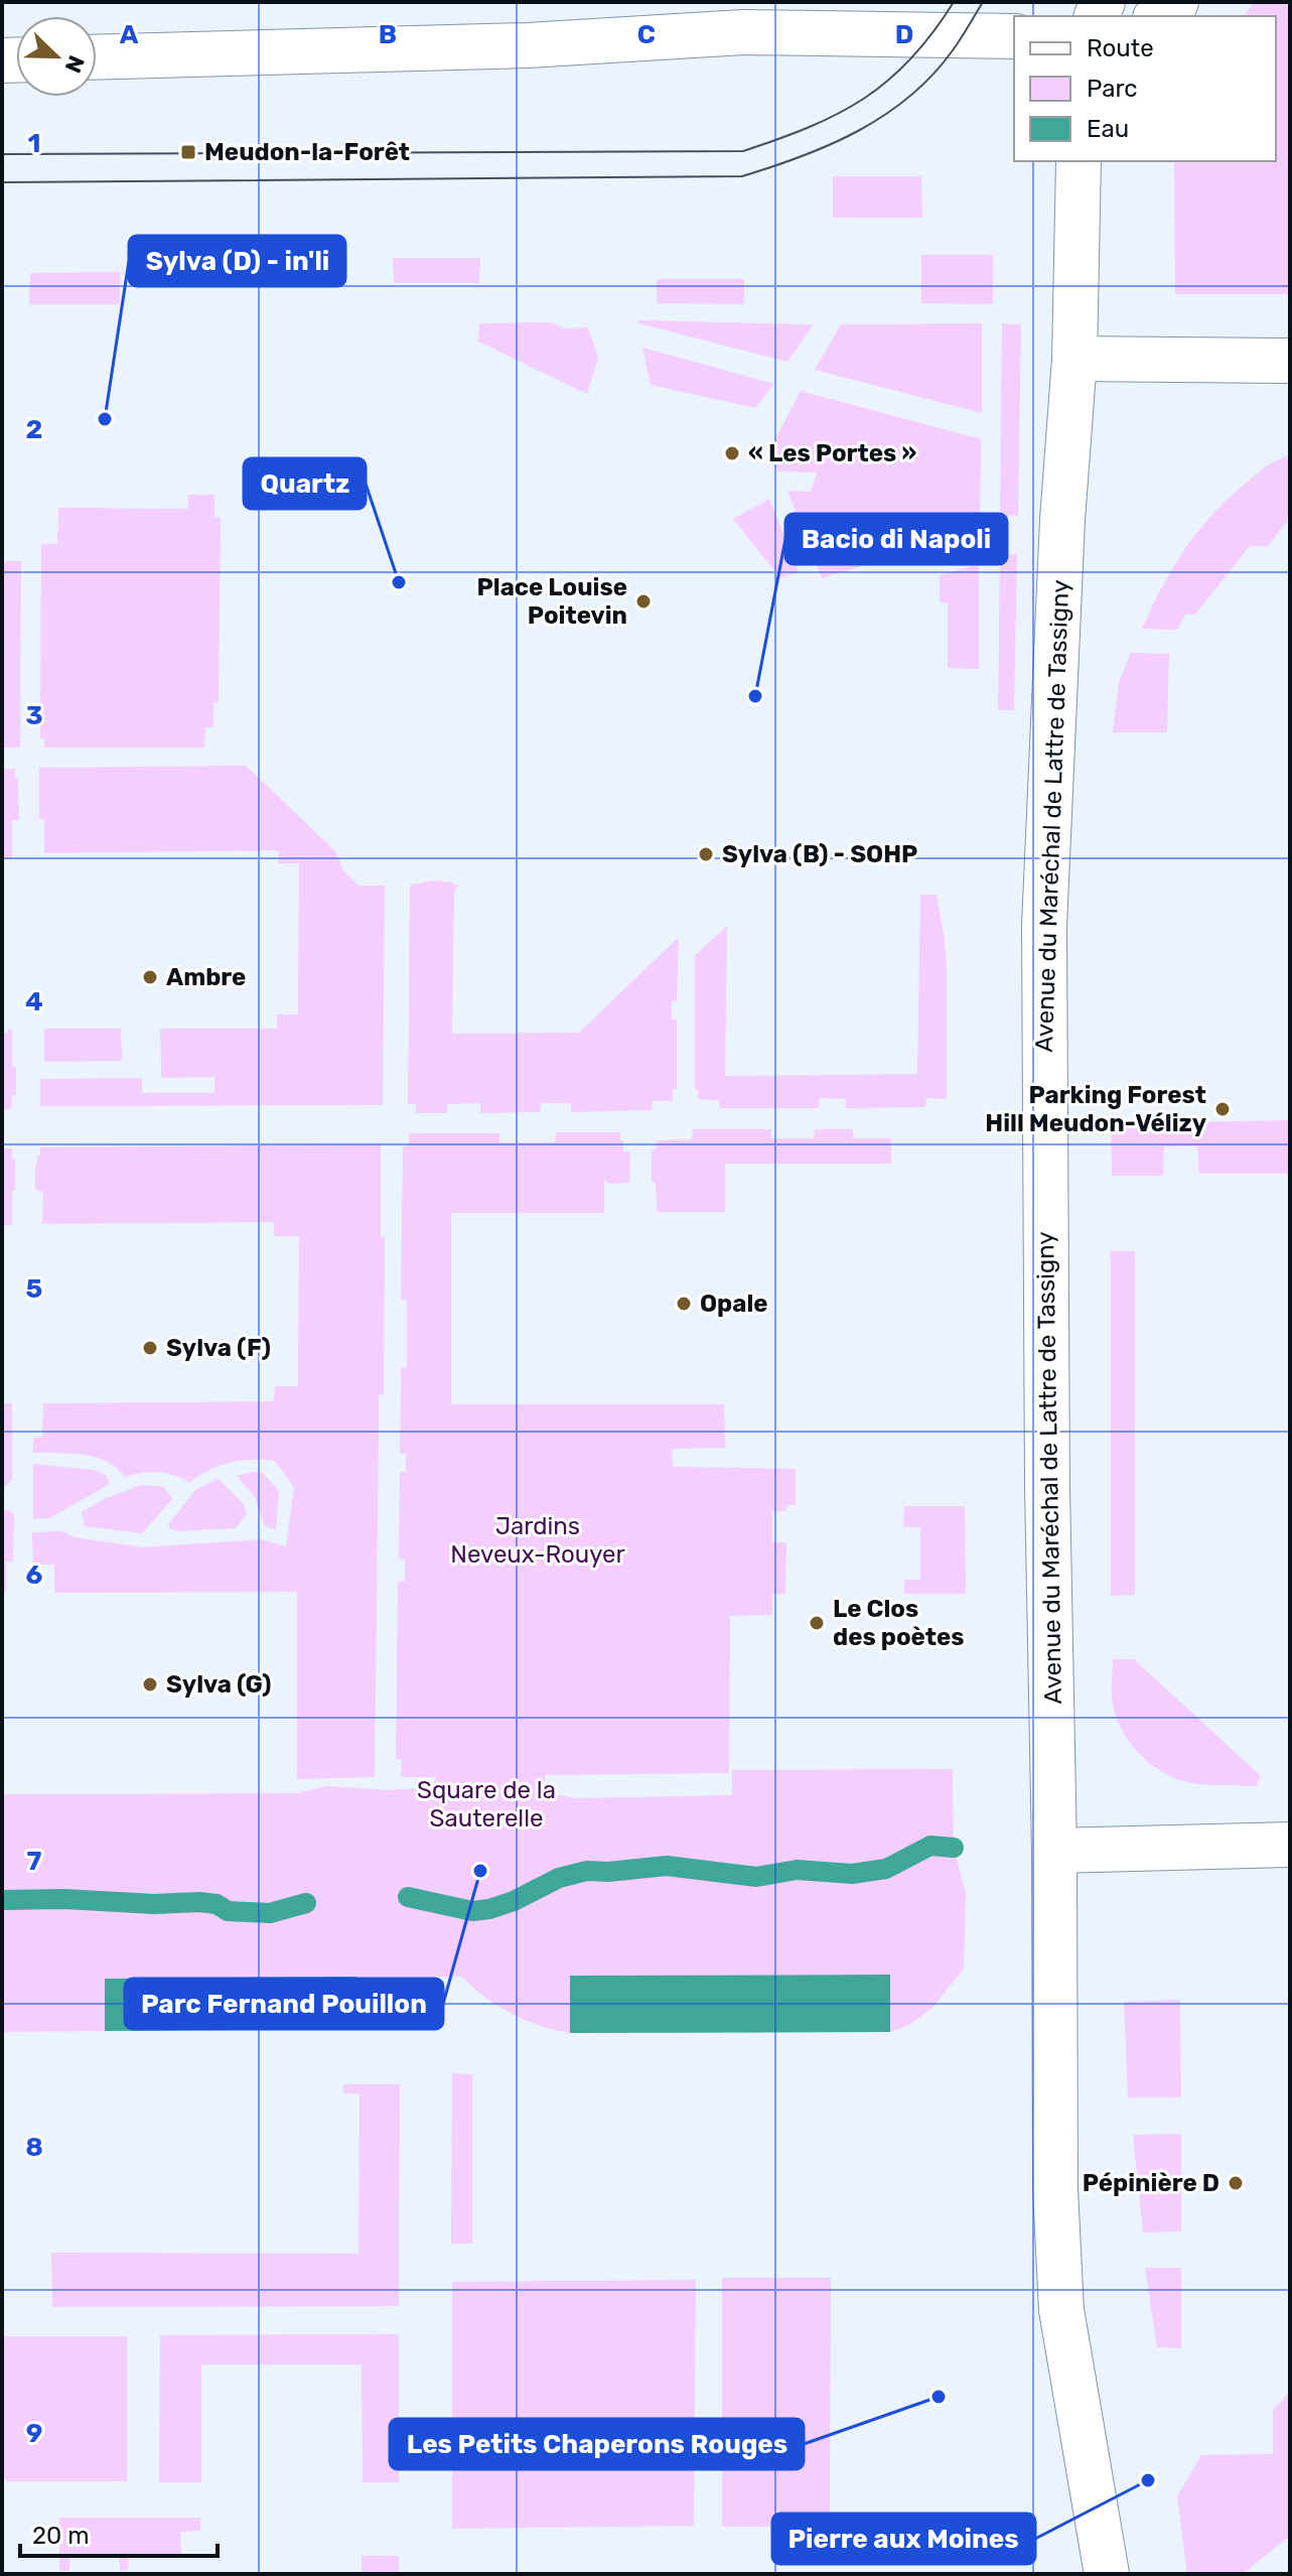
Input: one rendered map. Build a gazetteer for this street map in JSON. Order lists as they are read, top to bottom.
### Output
{
  "streets": {
    "street": ["Avenue du Maréchal de Lattre de Tassigny"]
  },
  "parks": ["Jardins Neveux-Rouyer", "Square de la Sauterelle"],
  "places": {
    "transit": ["Meudon-la-Forêt"],
    "other": [
      "Sylva (D) - in'li",
      "« Les Portes »",
      "Quartz",
      "Place Louise Poitevin",
      "Bacio di Napoli",
      "Sylva (B) - SOHP",
      "Ambre",
      "Parking Forest Hill Meudon-Vélizy",
      "Opale",
      "Sylva (F)",
      "Le Clos des poètes",
      "Sylva (G)",
      "Parc Fernand Pouillon",
      "Pépinière D",
      "Les Petits Chaperons Rouges",
      "Pierre aux Moines"
    ]
  },
  "legend": ["Route", "Parc", "Eau"],
  "scale_bar": "20 m",
  "north": "bottom right",
  "grid": {
    "columns": [
      "A",
      "B",
      "C",
      "D"
    ],
    "rows": [
      "1",
      "2",
      "3",
      "4",
      "5",
      "6",
      "7",
      "8",
      "9"
    ]
  }
}
